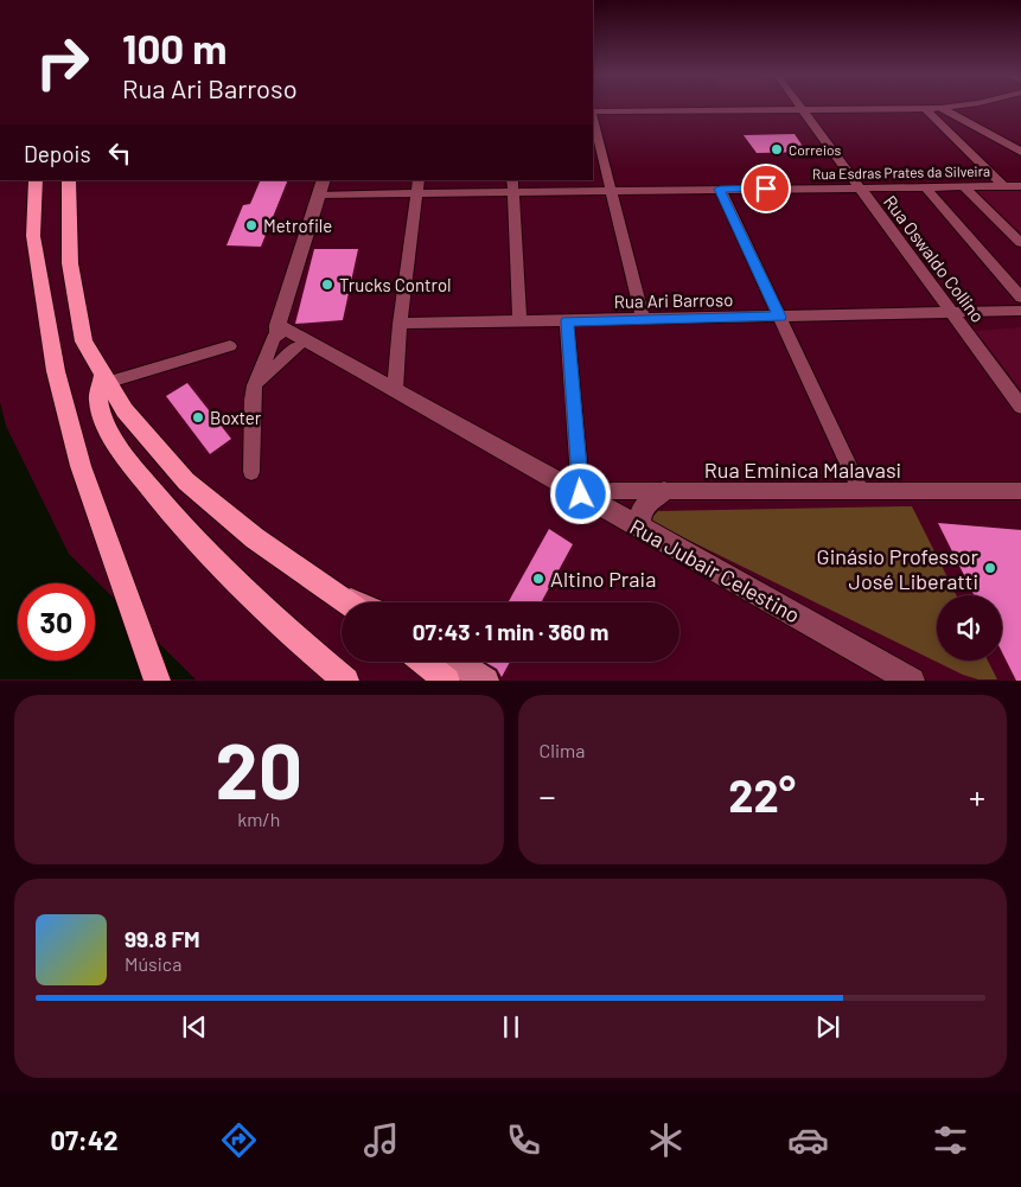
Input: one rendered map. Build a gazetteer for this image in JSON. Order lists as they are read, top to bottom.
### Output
{
  "streets": {
    "main road": ["Rua Jubair Celestino"],
    "street": [
      "Rua Esdras Prates da Silveira",
      "Rua Oswaldo Collino",
      "Rua Ari Barroso",
      "Rua Eminica Malavasi"
    ]
  },
  "crossings": [
    ["Rua Esdras Prates da Silveira", "Rua Oswaldo Collino"],
    ["Rua Oswaldo Collino", "Rua Ari Barroso"],
    ["Rua Eminica Malavasi", "Rua Jubair Celestino"]
  ],
  "places": [
    "Correios",
    "Metrofile",
    "Trucks Control",
    "Boxter",
    "Ginásio Professor José Liberatti",
    "Altino Praia"
  ],
  "page": {
    "turn": ["100 m", "Rua Ari Barroso"],
    "then": "Depois",
    "limit": "30",
    "trip": "07:43 · 1 min · 360 m",
    "tile": [
      ["20", "km/h"],
      "Clima"
    ],
    "heat": ["−", "22°", "+"],
    "song": ["99.8 FM", "Música"],
    "tabs": "07:42"
  }
}
